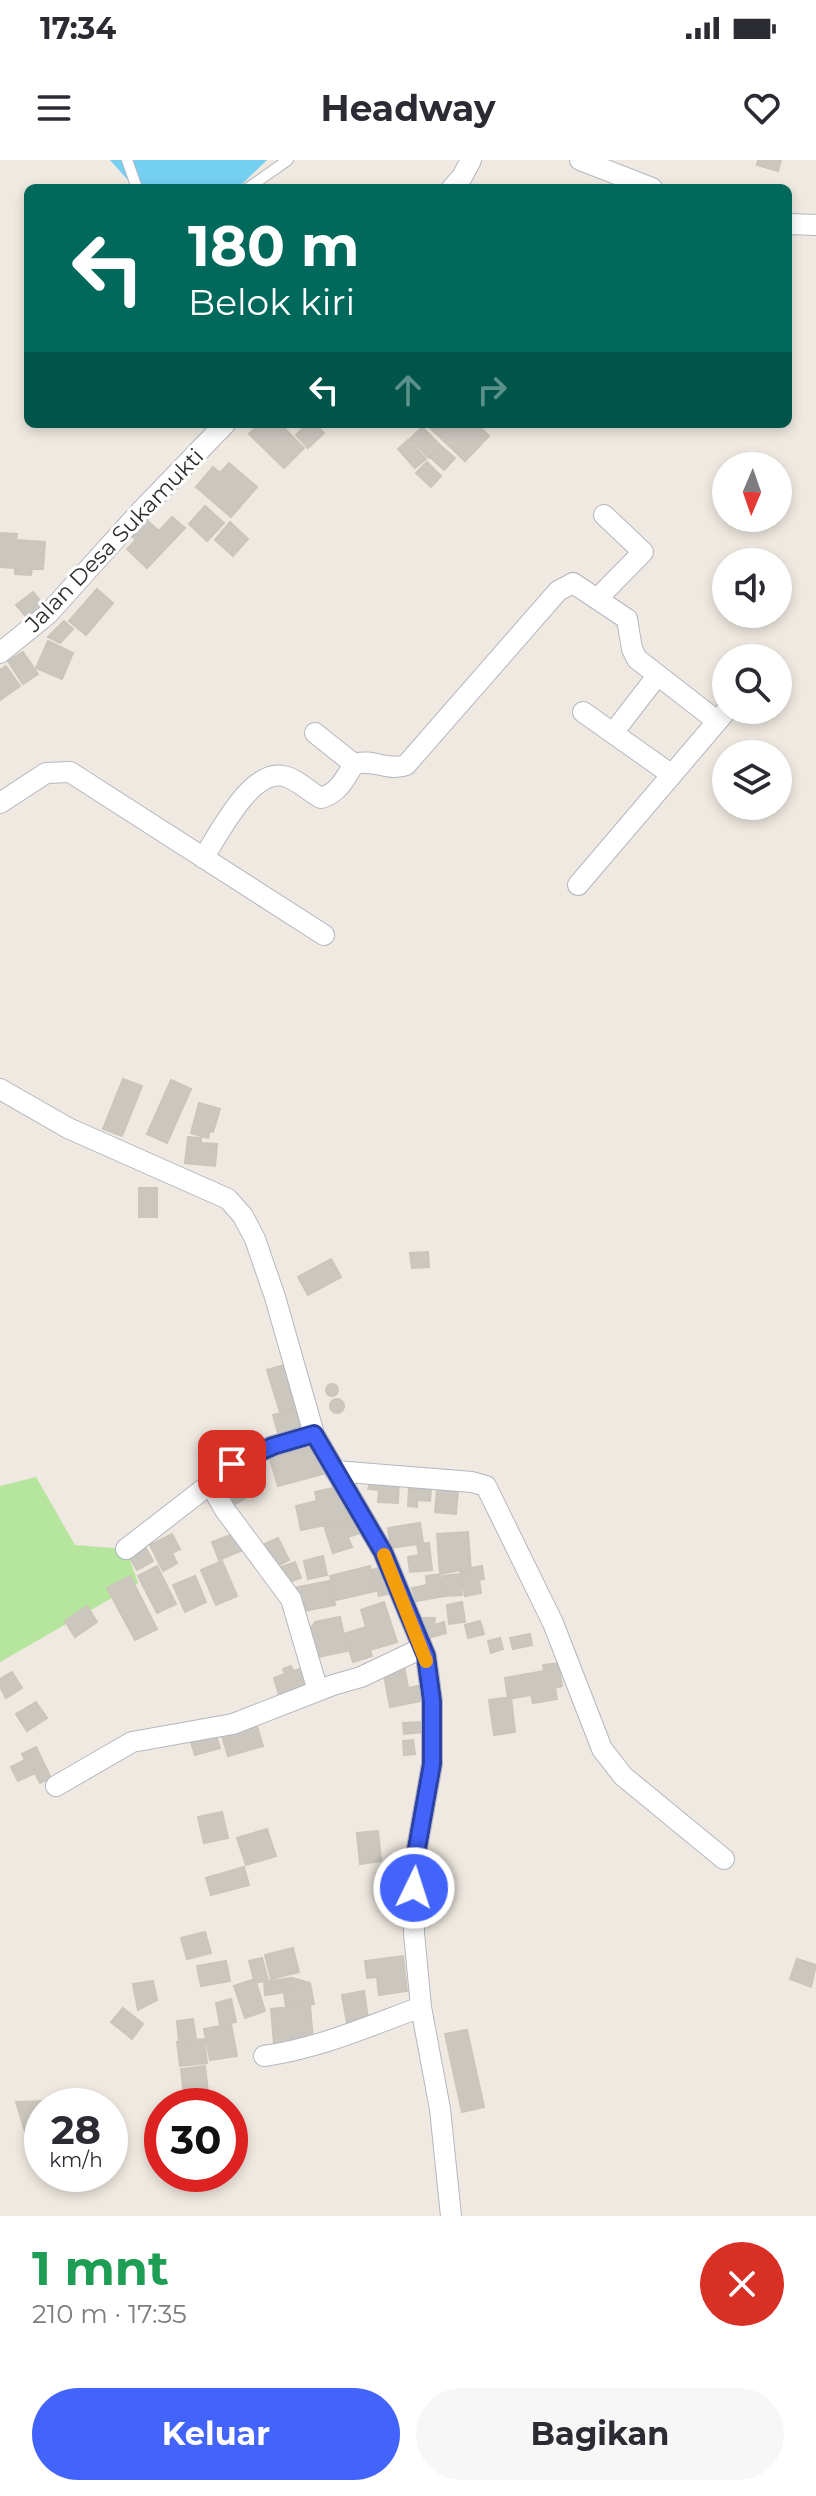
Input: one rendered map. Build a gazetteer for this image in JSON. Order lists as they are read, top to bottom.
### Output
{
  "streets": {
    "street": ["Jalan Desa Sukamukti"]
  },
  "north": "bottom",
  "page": {
    "status": "17:34",
    "header": "Headway",
    "turn": ["180 m", "Belok kiri"],
    "speed": "28 km/h",
    "limit": "30",
    "heading": ["1 mnt", "210 m · 17:35"],
    "buttons": ["Keluar", "Bagikan"]
  }
}
